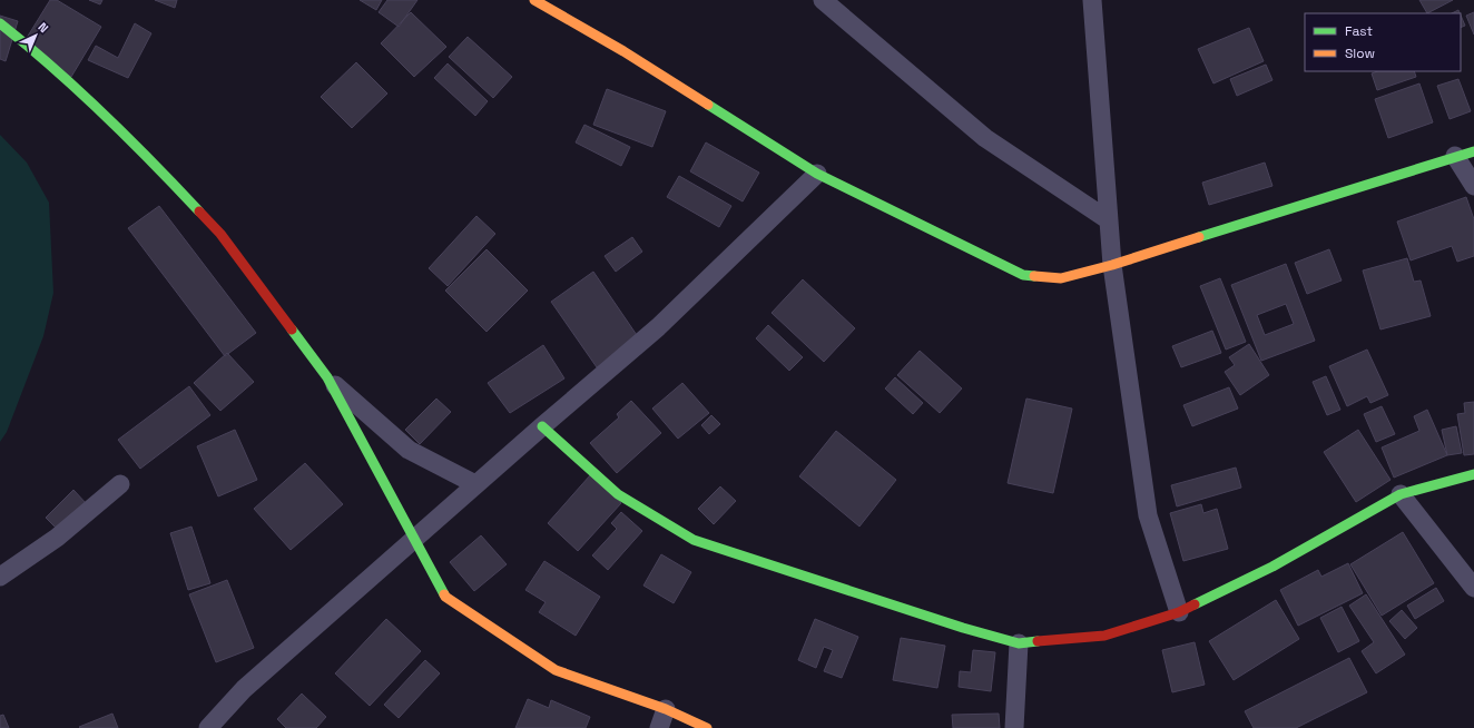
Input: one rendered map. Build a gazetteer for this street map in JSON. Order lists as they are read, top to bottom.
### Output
{
  "legend": ["Fast", "Slow"],
  "north": "top right"
}
